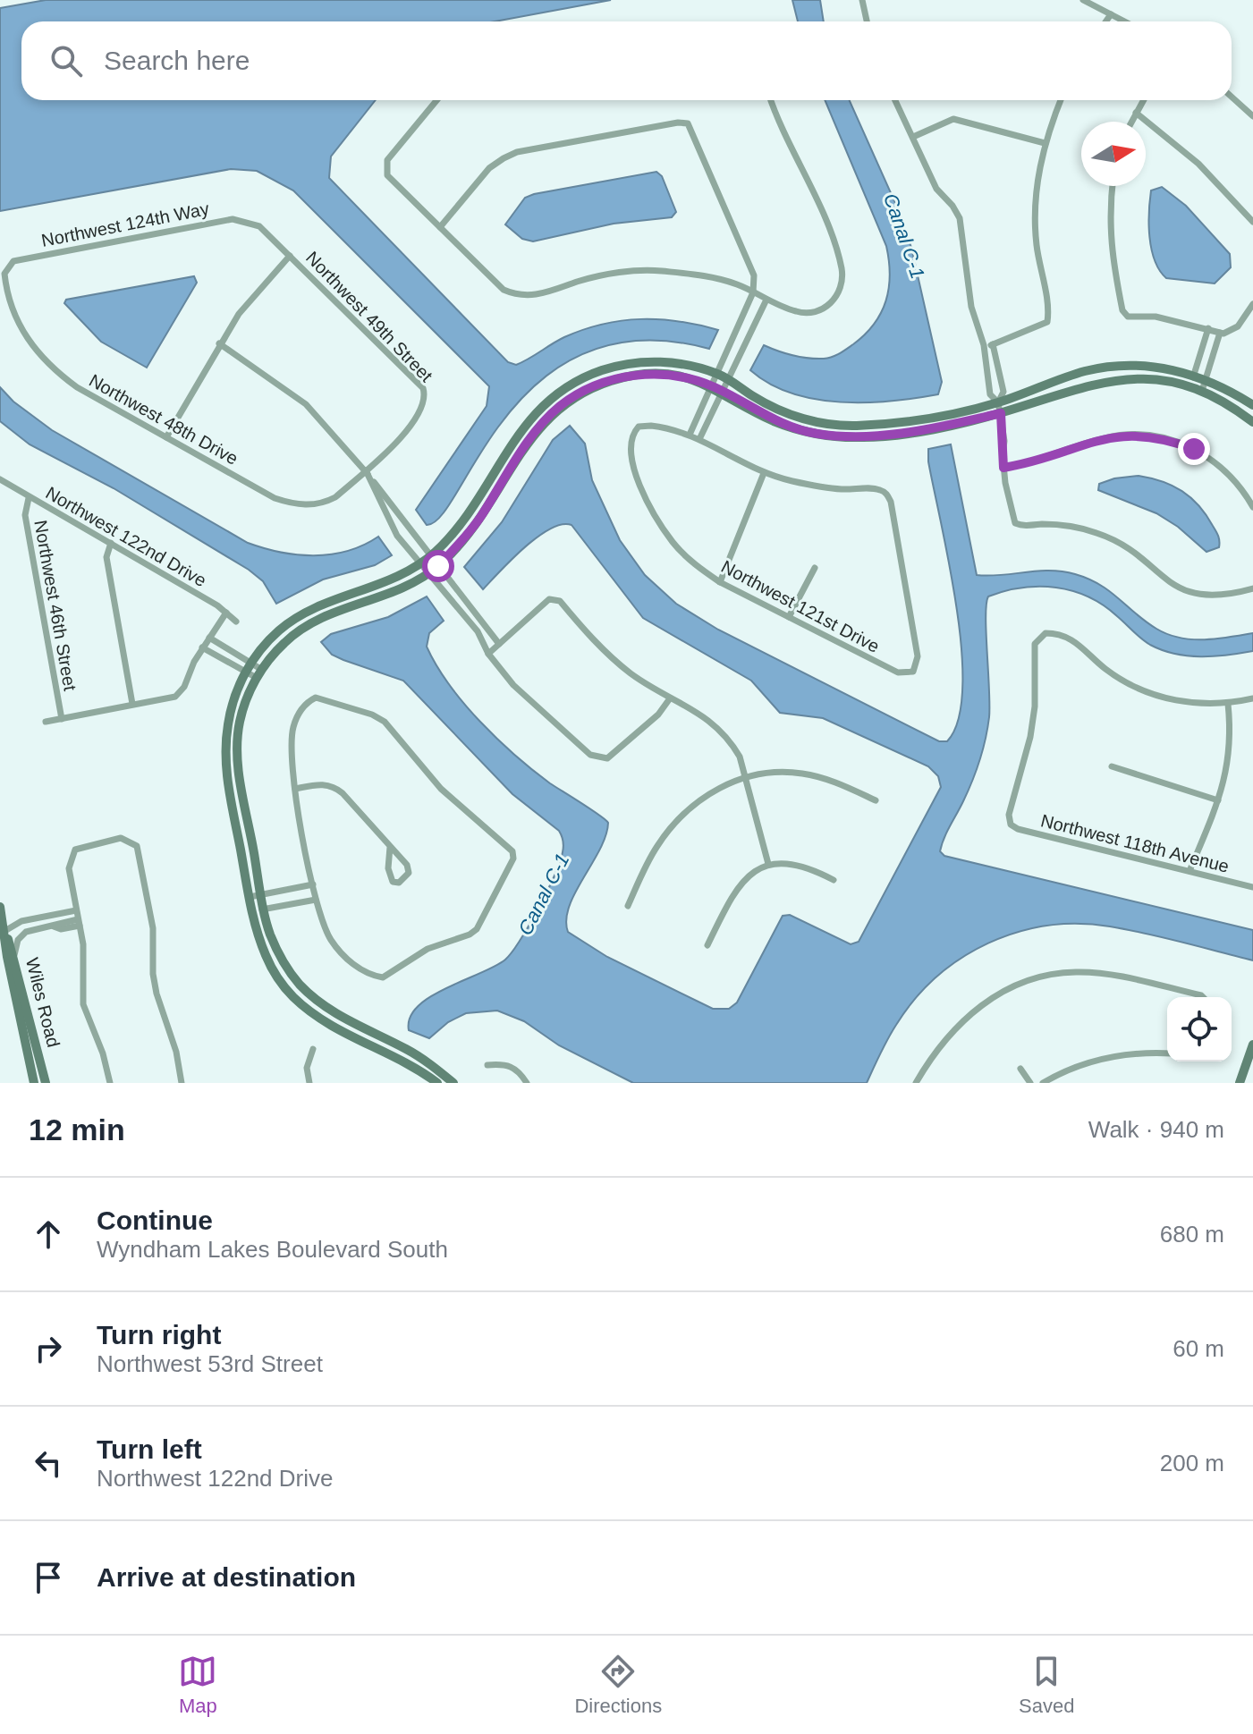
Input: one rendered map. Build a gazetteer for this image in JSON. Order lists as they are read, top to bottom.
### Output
{
  "streets": {
    "street": [
      "Northwest 124th Way",
      "Northwest 49th Street",
      "Northwest 48th Drive",
      "Northwest 122nd Drive",
      "Northwest 46th Street",
      "Northwest 121st Drive",
      "Northwest 118th Avenue",
      "Wiles Road"
    ]
  },
  "crossings": [
    ["Northwest 124th Way", "Northwest 49th Street"],
    ["Northwest 124th Way", "Northwest 48th Drive"],
    ["Northwest 49th Street", "Northwest 48th Drive"],
    ["Northwest 122nd Drive", "Northwest 46th Street"]
  ],
  "water": ["Canal C-1"],
  "north": "right",
  "page": {
    "search": "Search here",
    "heading": ["12 min", "Walk · 940 m"],
    "list": [
      ["Continue", "Wyndham Lakes Boulevard South", "680 m"],
      ["Turn right", "Northwest 53rd Street", "60 m"],
      ["Turn left", "Northwest 122nd Drive", "200 m"],
      "Arrive at destination"
    ],
    "nav": ["Map", "Directions", "Saved"]
  }
}
